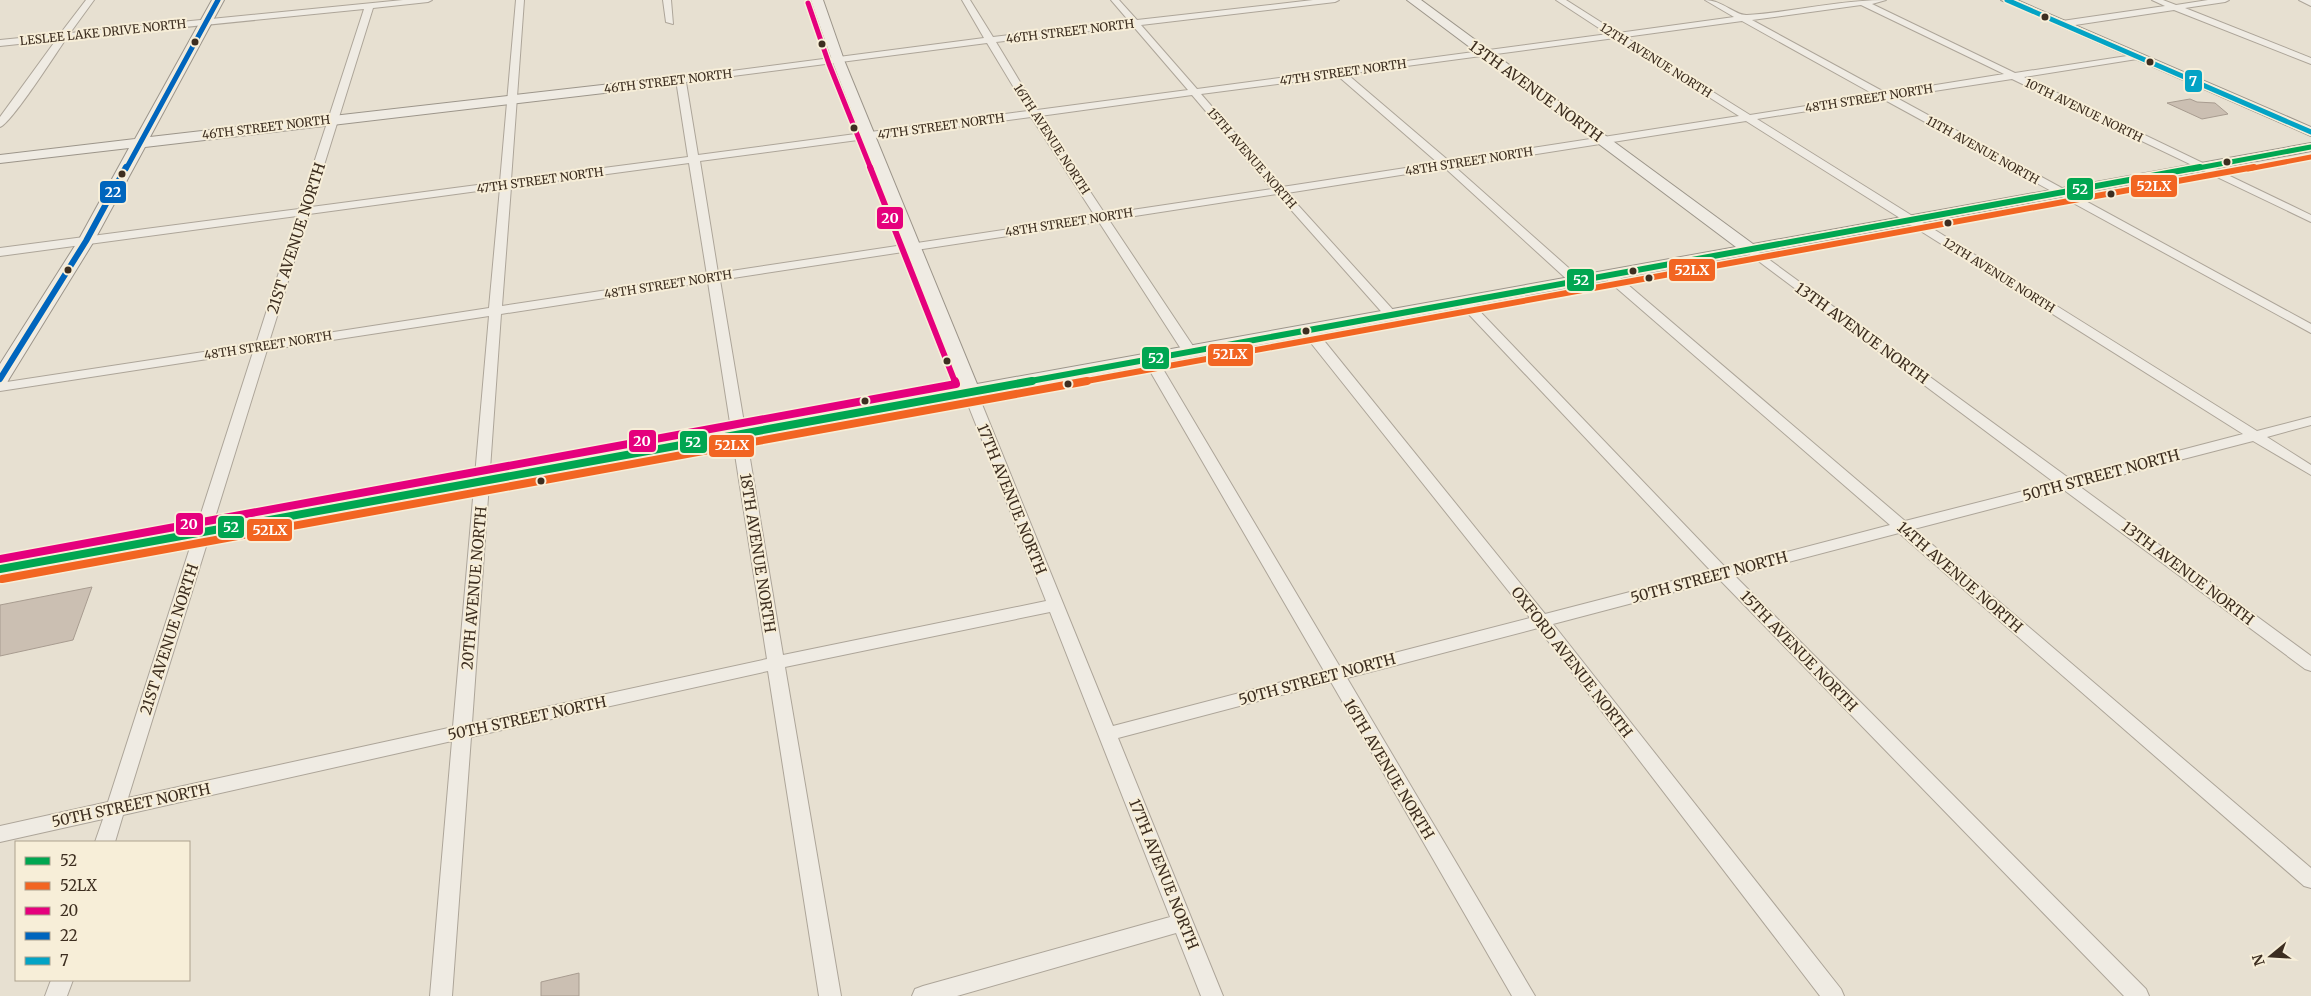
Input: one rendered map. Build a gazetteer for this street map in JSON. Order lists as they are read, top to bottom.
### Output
{
  "streets": {
    "main road": ["46TH STREET NORTH", "13TH AVENUE NORTH", "17TH AVENUE NORTH"],
    "street": [
      "LESLEE LAKE DRIVE NORTH",
      "12TH AVENUE NORTH",
      "47TH STREET NORTH",
      "48TH STREET NORTH",
      "10TH AVENUE NORTH",
      "16TH AVENUE NORTH",
      "11TH AVENUE NORTH",
      "15TH AVENUE NORTH",
      "21ST AVENUE NORTH",
      "50TH STREET NORTH",
      "18TH AVENUE NORTH",
      "14TH AVENUE NORTH",
      "20TH AVENUE NORTH",
      "OXFORD AVENUE NORTH"
    ]
  },
  "crossings": [
    ["46TH STREET NORTH", "16TH AVENUE NORTH"],
    ["46TH STREET NORTH", "15TH AVENUE NORTH"],
    ["46TH STREET NORTH", "21ST AVENUE NORTH"],
    ["46TH STREET NORTH", "17TH AVENUE NORTH"],
    ["46TH STREET NORTH", "18TH AVENUE NORTH"],
    ["46TH STREET NORTH", "20TH AVENUE NORTH"],
    ["LESLEE LAKE DRIVE NORTH", "21ST AVENUE NORTH"],
    ["12TH AVENUE NORTH", "47TH STREET NORTH"],
    ["12TH AVENUE NORTH", "48TH STREET NORTH"],
    ["12TH AVENUE NORTH", "50TH STREET NORTH"],
    ["47TH STREET NORTH", "13TH AVENUE NORTH"],
    ["47TH STREET NORTH", "10TH AVENUE NORTH"],
    ["47TH STREET NORTH", "16TH AVENUE NORTH"],
    ["47TH STREET NORTH", "11TH AVENUE NORTH"],
    ["47TH STREET NORTH", "15TH AVENUE NORTH"],
    ["47TH STREET NORTH", "21ST AVENUE NORTH"],
    ["47TH STREET NORTH", "17TH AVENUE NORTH"],
    ["47TH STREET NORTH", "18TH AVENUE NORTH"],
    ["47TH STREET NORTH", "20TH AVENUE NORTH"],
    ["13TH AVENUE NORTH", "48TH STREET NORTH"],
    ["13TH AVENUE NORTH", "50TH STREET NORTH"],
    ["48TH STREET NORTH", "10TH AVENUE NORTH"],
    ["48TH STREET NORTH", "16TH AVENUE NORTH"],
    ["48TH STREET NORTH", "11TH AVENUE NORTH"],
    ["48TH STREET NORTH", "15TH AVENUE NORTH"],
    ["48TH STREET NORTH", "21ST AVENUE NORTH"],
    ["48TH STREET NORTH", "17TH AVENUE NORTH"],
    ["48TH STREET NORTH", "18TH AVENUE NORTH"],
    ["48TH STREET NORTH", "20TH AVENUE NORTH"],
    ["16TH AVENUE NORTH", "50TH STREET NORTH"],
    ["15TH AVENUE NORTH", "50TH STREET NORTH"],
    ["21ST AVENUE NORTH", "50TH STREET NORTH"],
    ["50TH STREET NORTH", "17TH AVENUE NORTH"],
    ["50TH STREET NORTH", "18TH AVENUE NORTH"],
    ["50TH STREET NORTH", "14TH AVENUE NORTH"],
    ["50TH STREET NORTH", "20TH AVENUE NORTH"],
    ["50TH STREET NORTH", "OXFORD AVENUE NORTH"]
  ],
  "lines": [
    "transit line 22",
    "transit line 7",
    "transit line 20",
    "transit line 52",
    "transit line 52LX"
  ],
  "legend": [
    "52",
    "52LX",
    "20",
    "22",
    "7"
  ],
  "north": "left"
}
